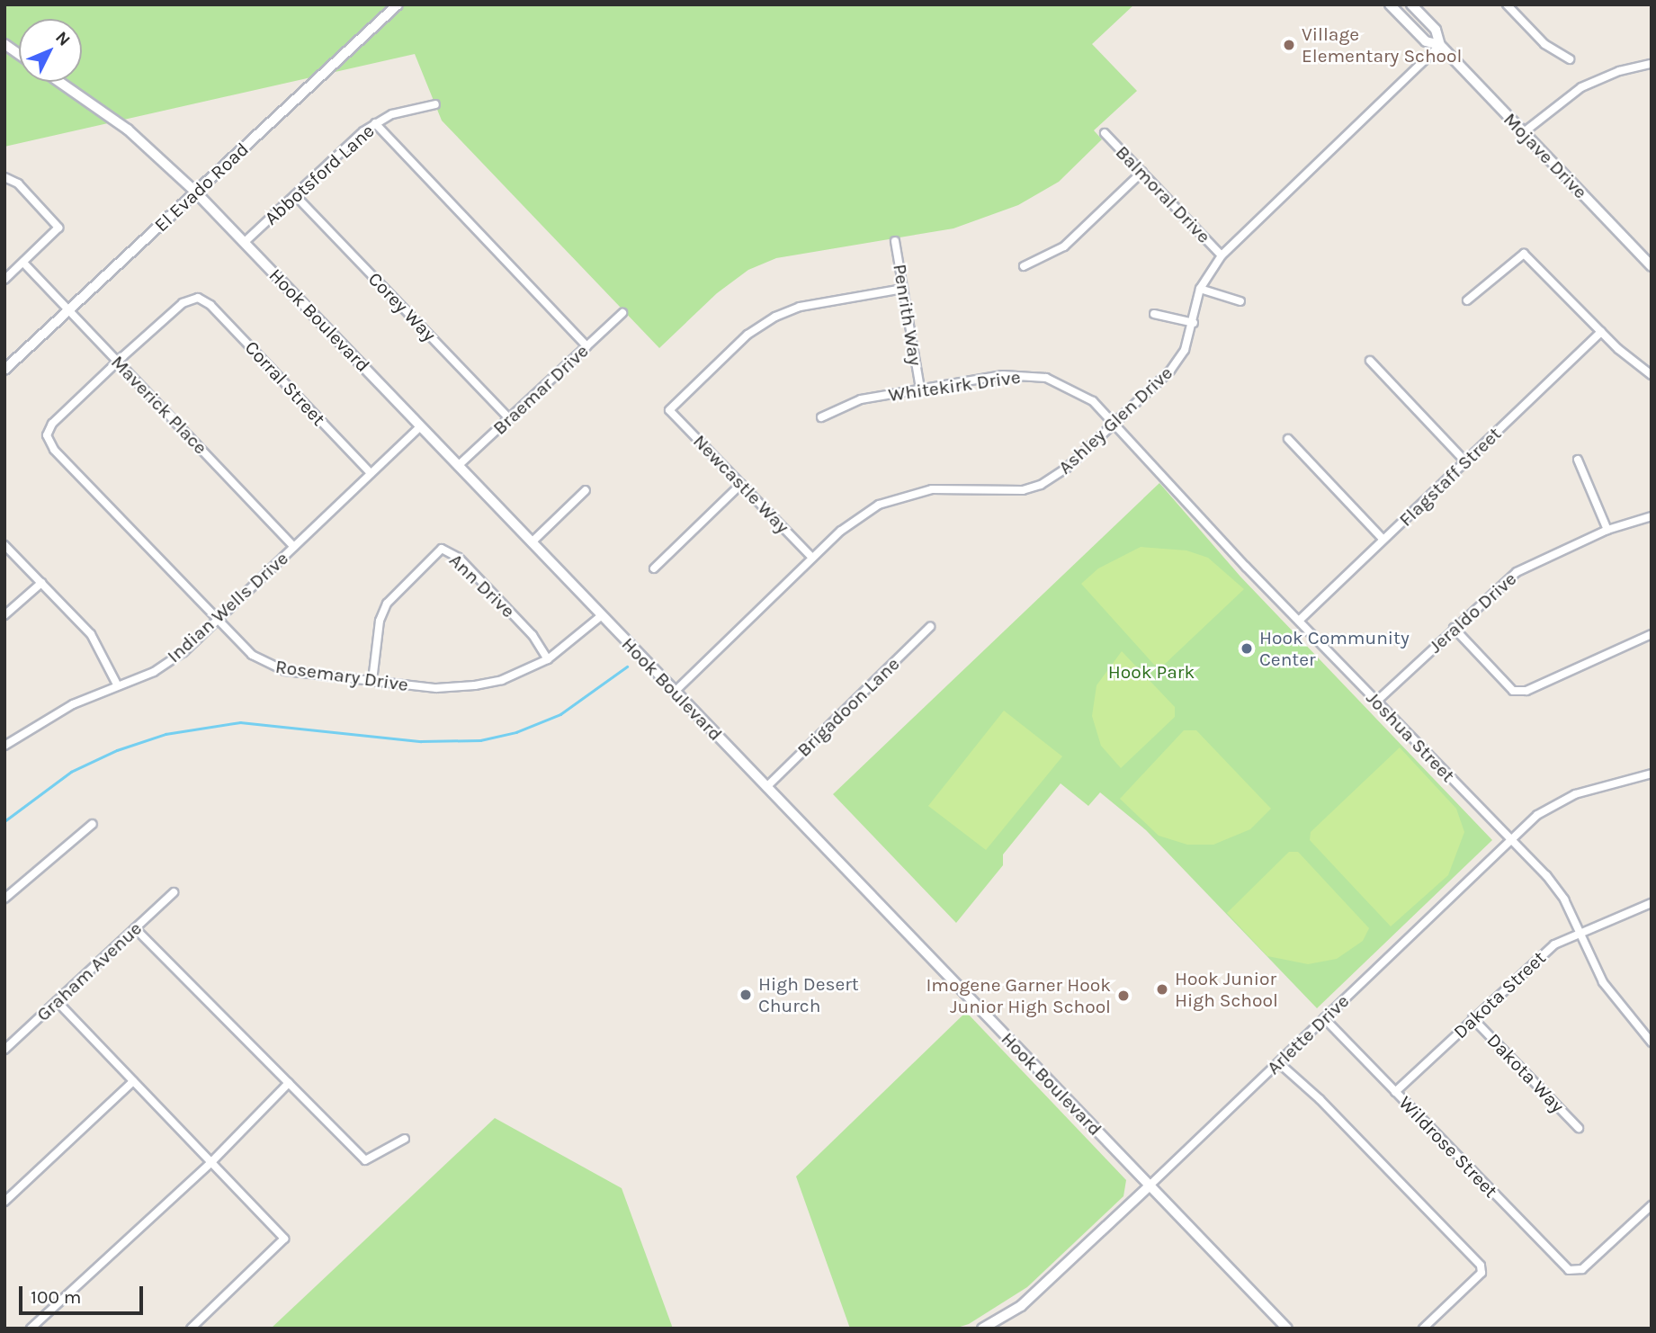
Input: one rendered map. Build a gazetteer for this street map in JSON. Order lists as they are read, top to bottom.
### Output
{
  "streets": {
    "main road": ["Mojave Drive", "El Evado Road", "Hook Boulevard"],
    "street": [
      "Abbotsford Lane",
      "Balmoral Drive",
      "Corey Way",
      "Penrith Way",
      "Corral Street",
      "Whitekirk Drive",
      "Braemar Drive",
      "Maverick Place",
      "Ashley Glen Drive",
      "Flagstaff Street",
      "Newcastle Way",
      "Ann Drive",
      "Indian Wells Drive",
      "Jeraldo Drive",
      "Rosemary Drive",
      "Brigadoon Lane",
      "Joshua Street",
      "Graham Avenue",
      "Dakota Street",
      "Arlette Drive",
      "Dakota Way",
      "Wildrose Street"
    ]
  },
  "crossings": [
    ["Mojave Drive", "Ashley Glen Drive"],
    ["Abbotsford Lane", "Corey Way"],
    ["Abbotsford Lane", "Hook Boulevard"],
    ["El Evado Road", "Hook Boulevard"],
    ["El Evado Road", "Maverick Place"],
    ["Balmoral Drive", "Ashley Glen Drive"],
    ["Corey Way", "Braemar Drive"],
    ["Penrith Way", "Whitekirk Drive"],
    ["Penrith Way", "Newcastle Way"],
    ["Hook Boulevard", "Braemar Drive"],
    ["Hook Boulevard", "Ashley Glen Drive"],
    ["Hook Boulevard", "Indian Wells Drive"],
    ["Hook Boulevard", "Rosemary Drive"],
    ["Hook Boulevard", "Brigadoon Lane"],
    ["Hook Boulevard", "Arlette Drive"],
    ["Corral Street", "Maverick Place"],
    ["Corral Street", "Indian Wells Drive"],
    ["Corral Street", "Rosemary Drive"],
    ["Whitekirk Drive", "Ashley Glen Drive"],
    ["Whitekirk Drive", "Joshua Street"],
    ["Maverick Place", "Indian Wells Drive"],
    ["Maverick Place", "Rosemary Drive"],
    ["Ashley Glen Drive", "Newcastle Way"],
    ["Ashley Glen Drive", "Joshua Street"],
    ["Flagstaff Street", "Joshua Street"],
    ["Ann Drive", "Rosemary Drive"],
    ["Indian Wells Drive", "Rosemary Drive"],
    ["Jeraldo Drive", "Joshua Street"],
    ["Joshua Street", "Dakota Street"],
    ["Joshua Street", "Arlette Drive"],
    ["Dakota Street", "Dakota Way"],
    ["Dakota Street", "Wildrose Street"],
    ["Arlette Drive", "Wildrose Street"]
  ],
  "parks": ["Hook Park"],
  "places": [
    "Village Elementary School",
    "Hook Community Center",
    "Hook Junior High School",
    "High Desert Church",
    "Imogene Garner Hook Junior High School"
  ],
  "scale_bar": "100 m",
  "north": "top right"
}
